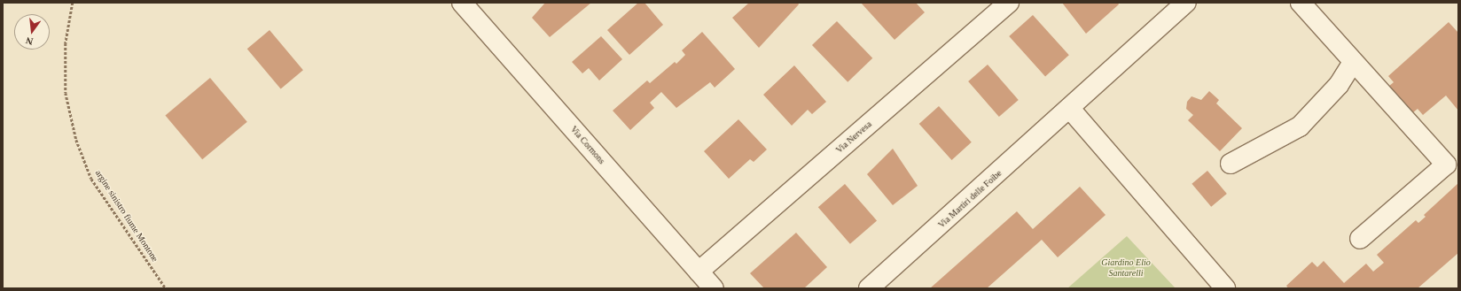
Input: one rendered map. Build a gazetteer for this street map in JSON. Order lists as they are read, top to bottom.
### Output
{
  "streets": {
    "street": ["Via Nervesa", "Via Cormons", "Via Martiri delle Foibe"],
    "path": ["argine sinistro fiume Montone"]
  },
  "crossings": [
    ["Via Nervesa", "Via Cormons"]
  ],
  "parks": ["Giardino Elio Santarelli"],
  "north": "bottom"
}
